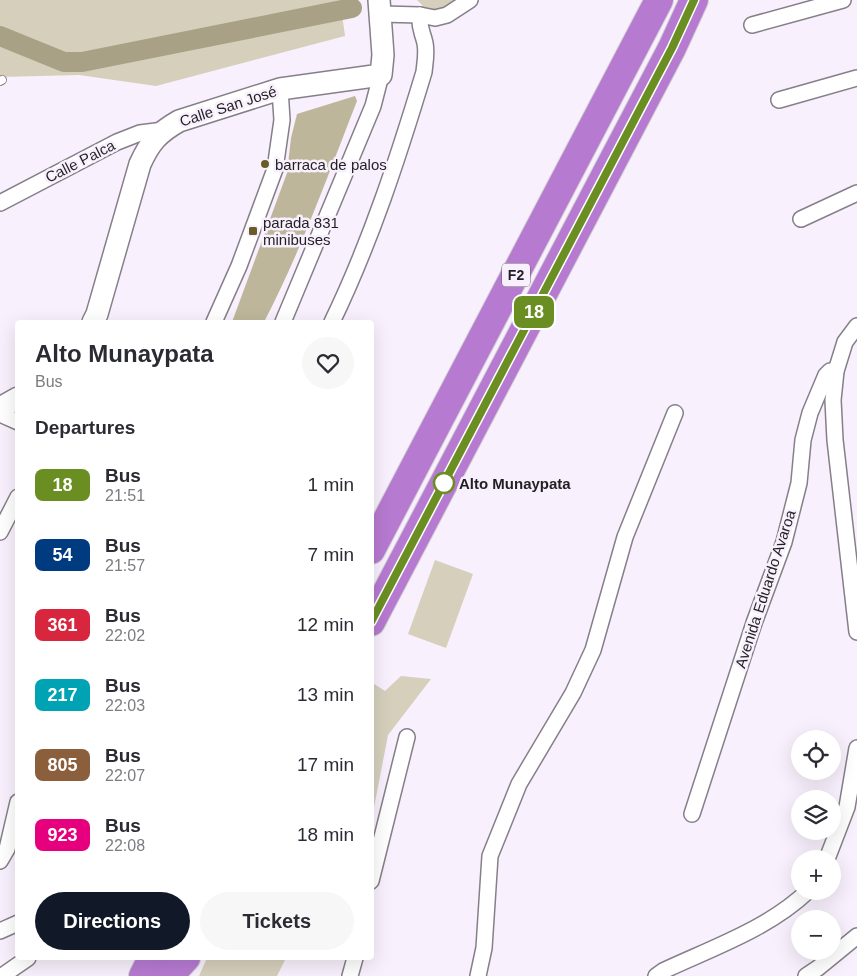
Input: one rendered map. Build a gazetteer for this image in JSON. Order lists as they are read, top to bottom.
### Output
{
  "streets": {
    "highway": ["F2"],
    "street": ["Calle San José", "Calle Palca", "Avenida Eduardo Avaroa"]
  },
  "crossings": [
    ["Calle San José", "Calle Palca"]
  ],
  "places": {
    "other": ["barraca de palos", "Alto Munaypata"],
    "transit": ["parada 831 minibuses"]
  },
  "lines": ["bus line 18"],
  "page": {
    "on_map": "18",
    "heading": [
      ["Alto Munaypata", "Bus"],
      "Departures"
    ],
    "list": [
      {
        "mark": "18",
        "name": "Bus",
        "note": "21:51",
        "value": "1 min"
      },
      {
        "mark": "54",
        "name": "Bus",
        "note": "21:57",
        "value": "7 min"
      },
      {
        "mark": "361",
        "name": "Bus",
        "note": "22:02",
        "value": "12 min"
      },
      {
        "mark": "217",
        "name": "Bus",
        "note": "22:03",
        "value": "13 min"
      },
      {
        "mark": "805",
        "name": "Bus",
        "note": "22:07",
        "value": "17 min"
      },
      {
        "mark": "923",
        "name": "Bus",
        "note": "22:08",
        "value": "18 min"
      }
    ],
    "map_buttons": ["+", "−"],
    "buttons": ["Directions", "Tickets"]
  }
}
